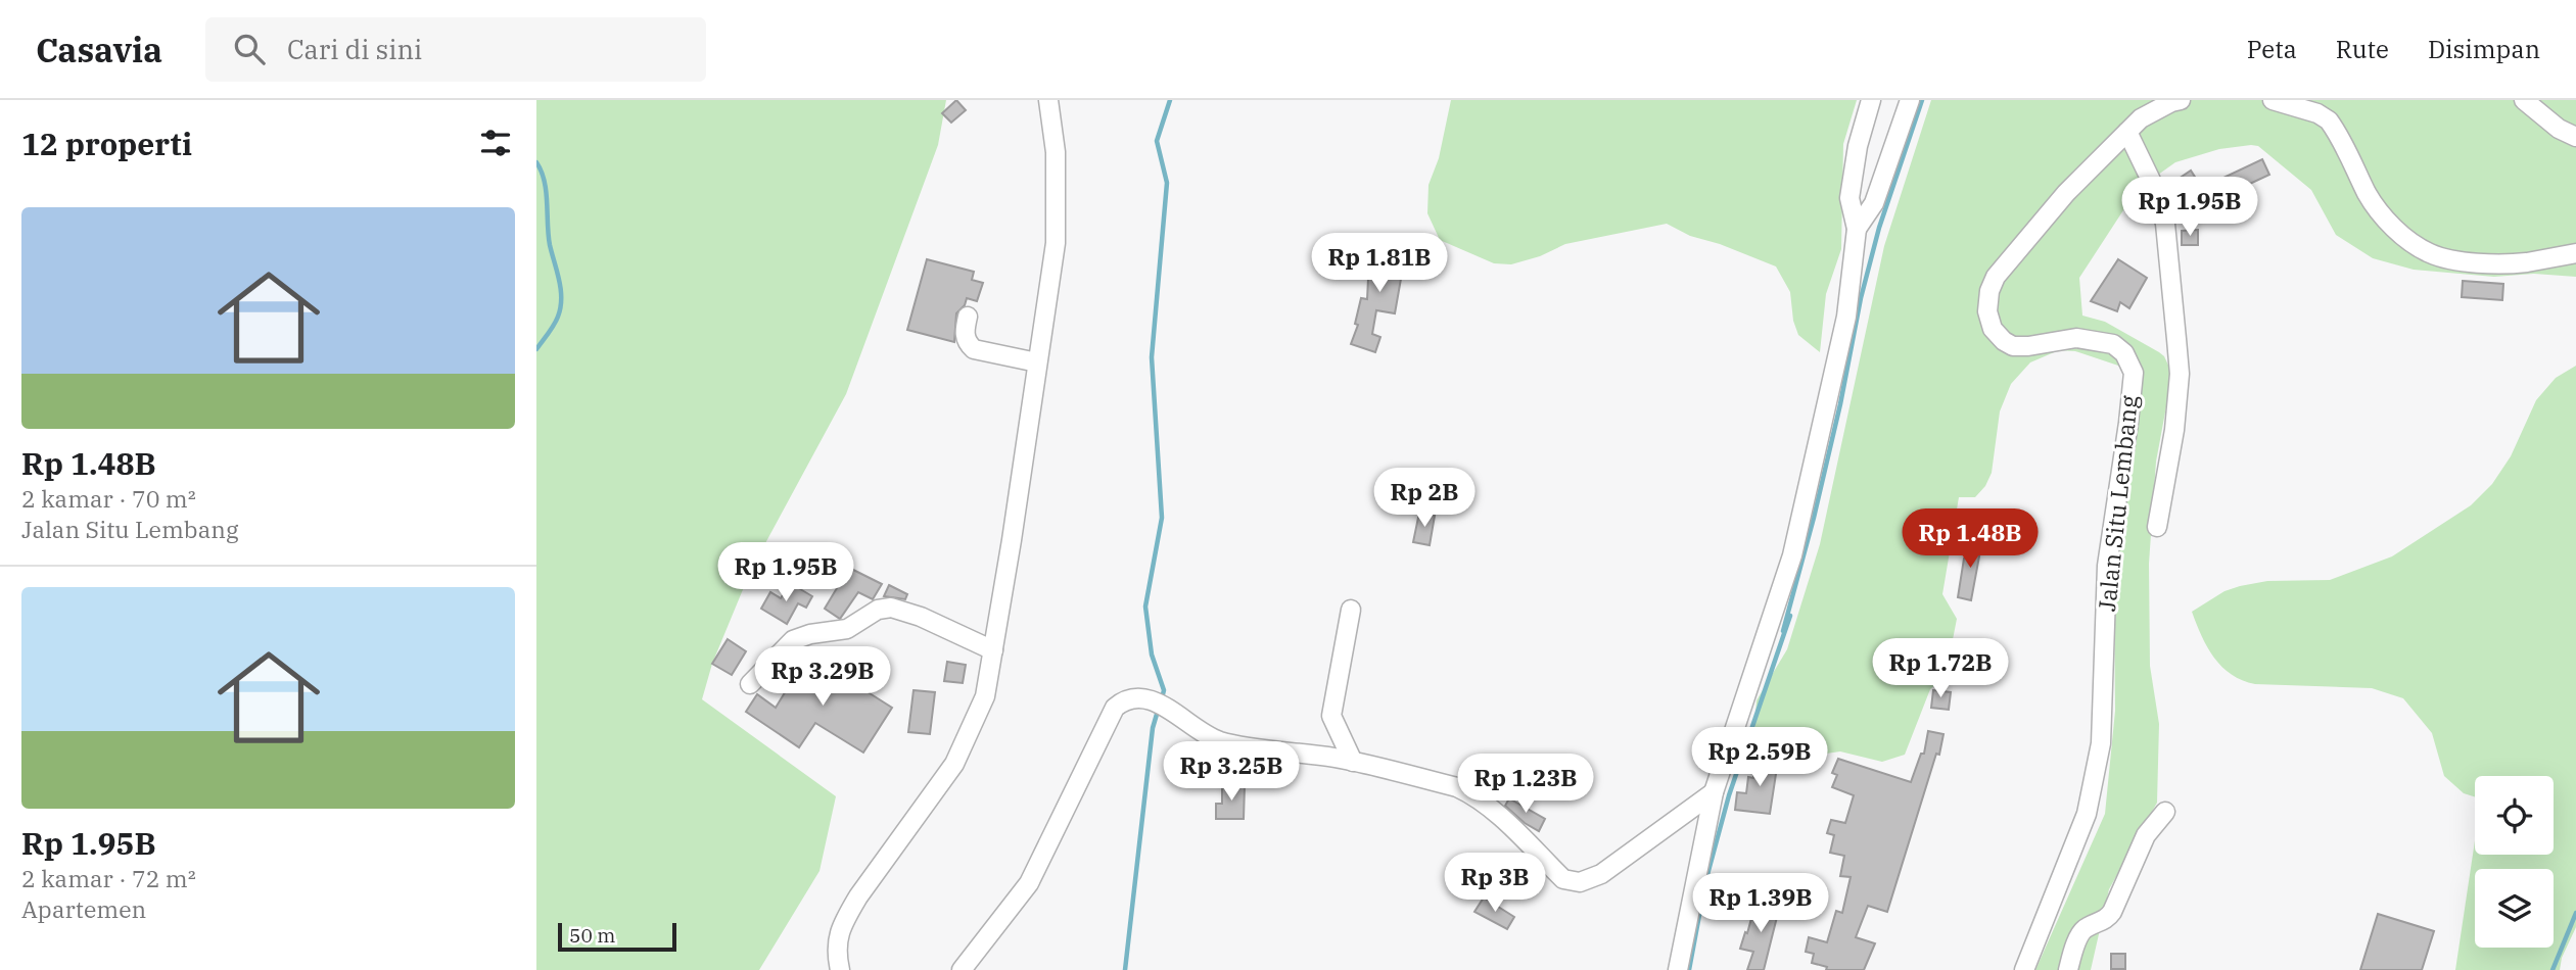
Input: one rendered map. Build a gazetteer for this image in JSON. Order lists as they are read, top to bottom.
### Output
{
  "streets": {
    "street": ["Jalan Situ Lembang"]
  },
  "scale_bar": "50 m",
  "page": {
    "header": "Casavia",
    "search": "Cari di sini",
    "nav": ["Peta", "Rute", "Disimpan"],
    "heading": "12 properti",
    "price": [
      "Rp 1.95B",
      "Rp 1.81B",
      "Rp 2B",
      "Rp 1.48B",
      "Rp 1.95B",
      "Rp 1.72B",
      "Rp 3.29B",
      "Rp 2.59B",
      "Rp 3.25B",
      "Rp 1.23B",
      "Rp 3B",
      "Rp 1.39B"
    ],
    "list": [
      {
        "name": "Rp 1.48B",
        "note": "2 kamar · 70 m² · Jalan Situ Lembang"
      },
      {
        "name": "Rp 1.95B",
        "note": "2 kamar · 72 m² · Apartemen"
      }
    ],
    "scale": "50 m"
  }
}
